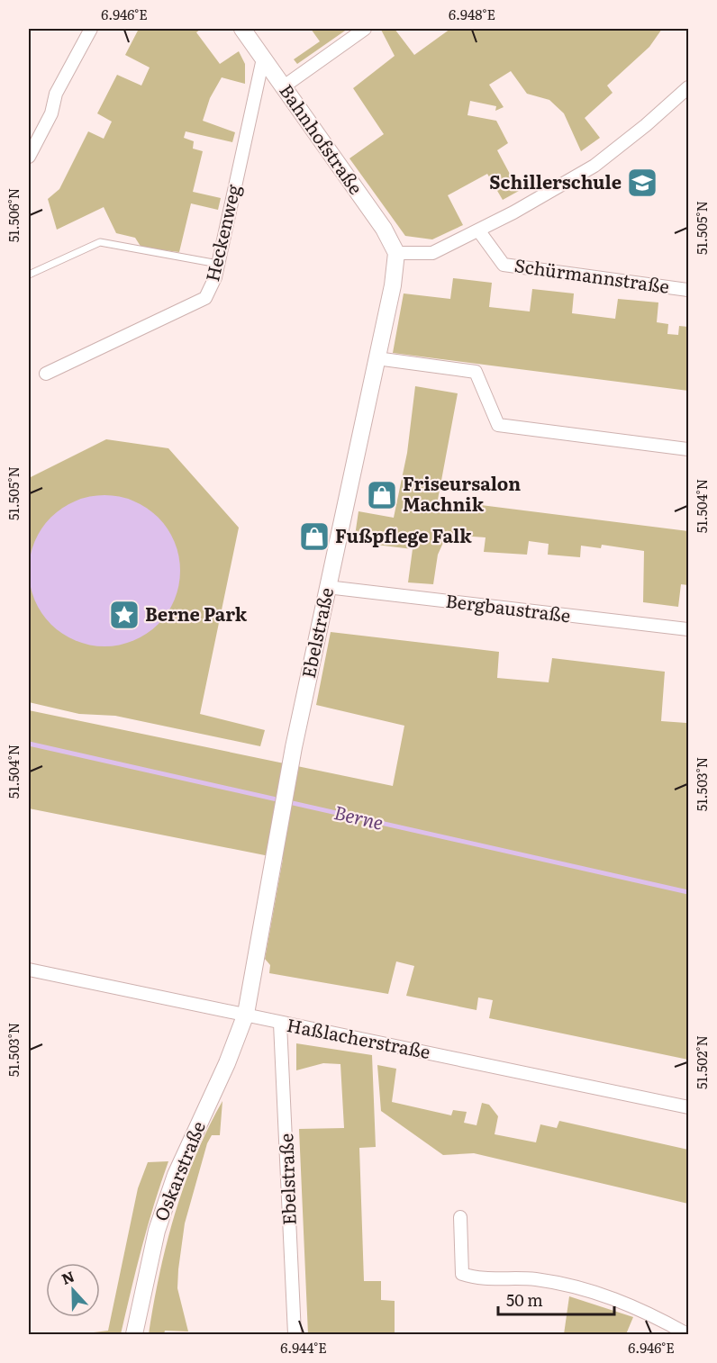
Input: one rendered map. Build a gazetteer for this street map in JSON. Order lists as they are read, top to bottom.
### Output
{
  "streets": {
    "street": [
      "Bahnhofstraße",
      "Heckenweg",
      "Schürmannstraße",
      "Bergbaustraße",
      "Ebelstraße",
      "Haßlacherstraße",
      "Oskarstraße"
    ]
  },
  "crossings": [
    ["Bahnhofstraße", "Heckenweg"],
    ["Bahnhofstraße", "Ebelstraße"],
    ["Bergbaustraße", "Ebelstraße"],
    ["Ebelstraße", "Haßlacherstraße"],
    ["Ebelstraße", "Oskarstraße"],
    ["Haßlacherstraße", "Oskarstraße"]
  ],
  "water": ["Berne"],
  "places": {
    "school or university": ["Schillerschule"],
    "shop": ["Friseursalon Machnik", "Fußpflege Falk"],
    "place": ["Berne Park"]
  },
  "scale_bar": "50 m",
  "north": "top",
  "coordinates": [
    "6.946°E",
    "6.948°E",
    "51.506°N",
    "51.505°N",
    "51.504°N",
    "51.503°N",
    "51.502°N",
    "6.944°E"
  ]
}
